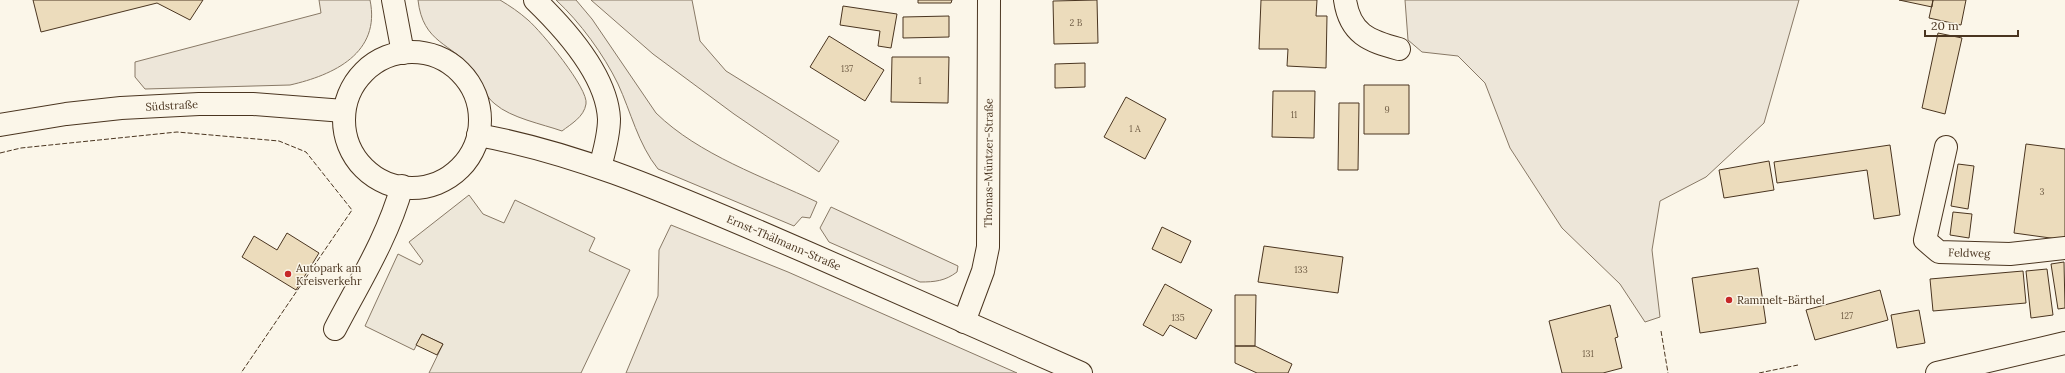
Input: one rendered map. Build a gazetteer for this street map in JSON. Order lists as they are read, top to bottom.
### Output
{
  "streets": {
    "main road": [
      "Südstraße",
      "Thomas-Müntzer-Straße",
      "Ernst-Thälmann-Straße",
      "Feldweg"
    ]
  },
  "crossings": [
    ["Südstraße", "Ernst-Thälmann-Straße"],
    ["Thomas-Müntzer-Straße", "Ernst-Thälmann-Straße"]
  ],
  "places": ["Autopark am Kreisverkehr", "Rammelt-Bärthel"],
  "house_numbers": [
    "2 B",
    "137",
    "1",
    "9",
    "11",
    "1 A",
    "3",
    "133",
    "127",
    "135",
    "131"
  ],
  "scale_bar": "20 m"
}
